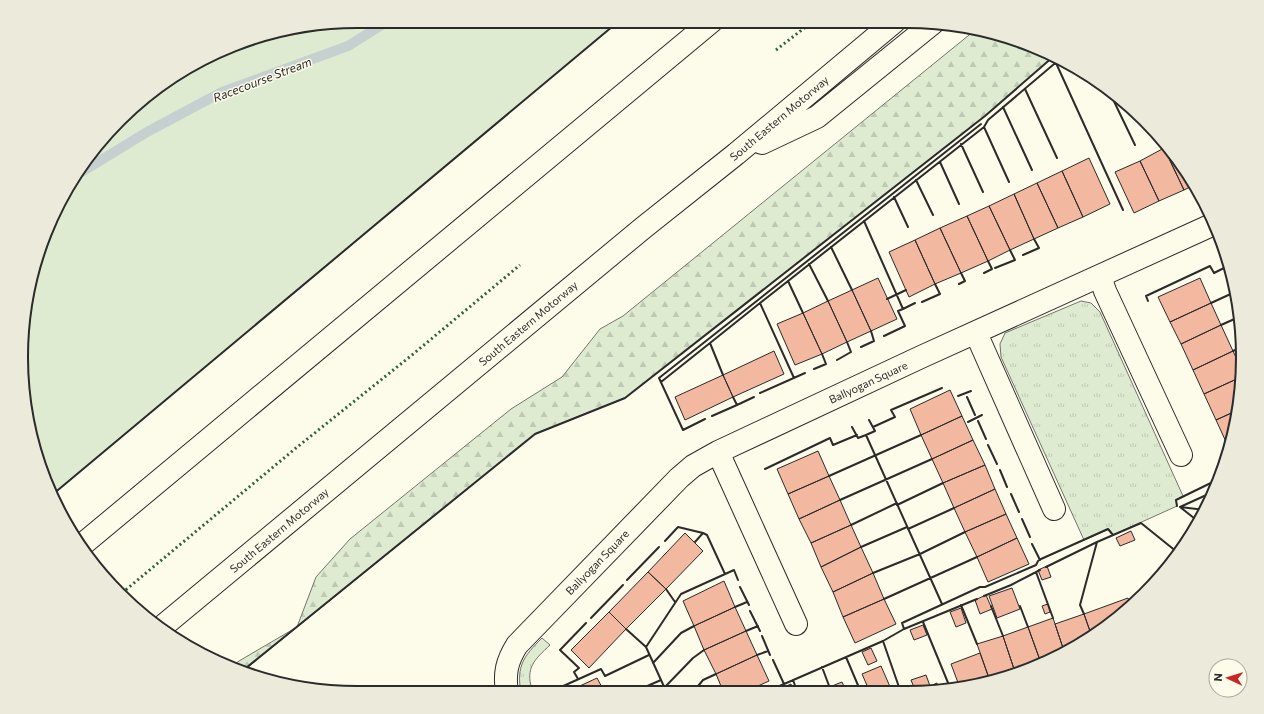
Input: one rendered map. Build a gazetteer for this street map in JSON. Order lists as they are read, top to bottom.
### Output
{
  "streets": {
    "main road": ["South Eastern Motorway", "Ballyogan Square"]
  },
  "water": ["Racecourse Stream"],
  "north": "left"
}
